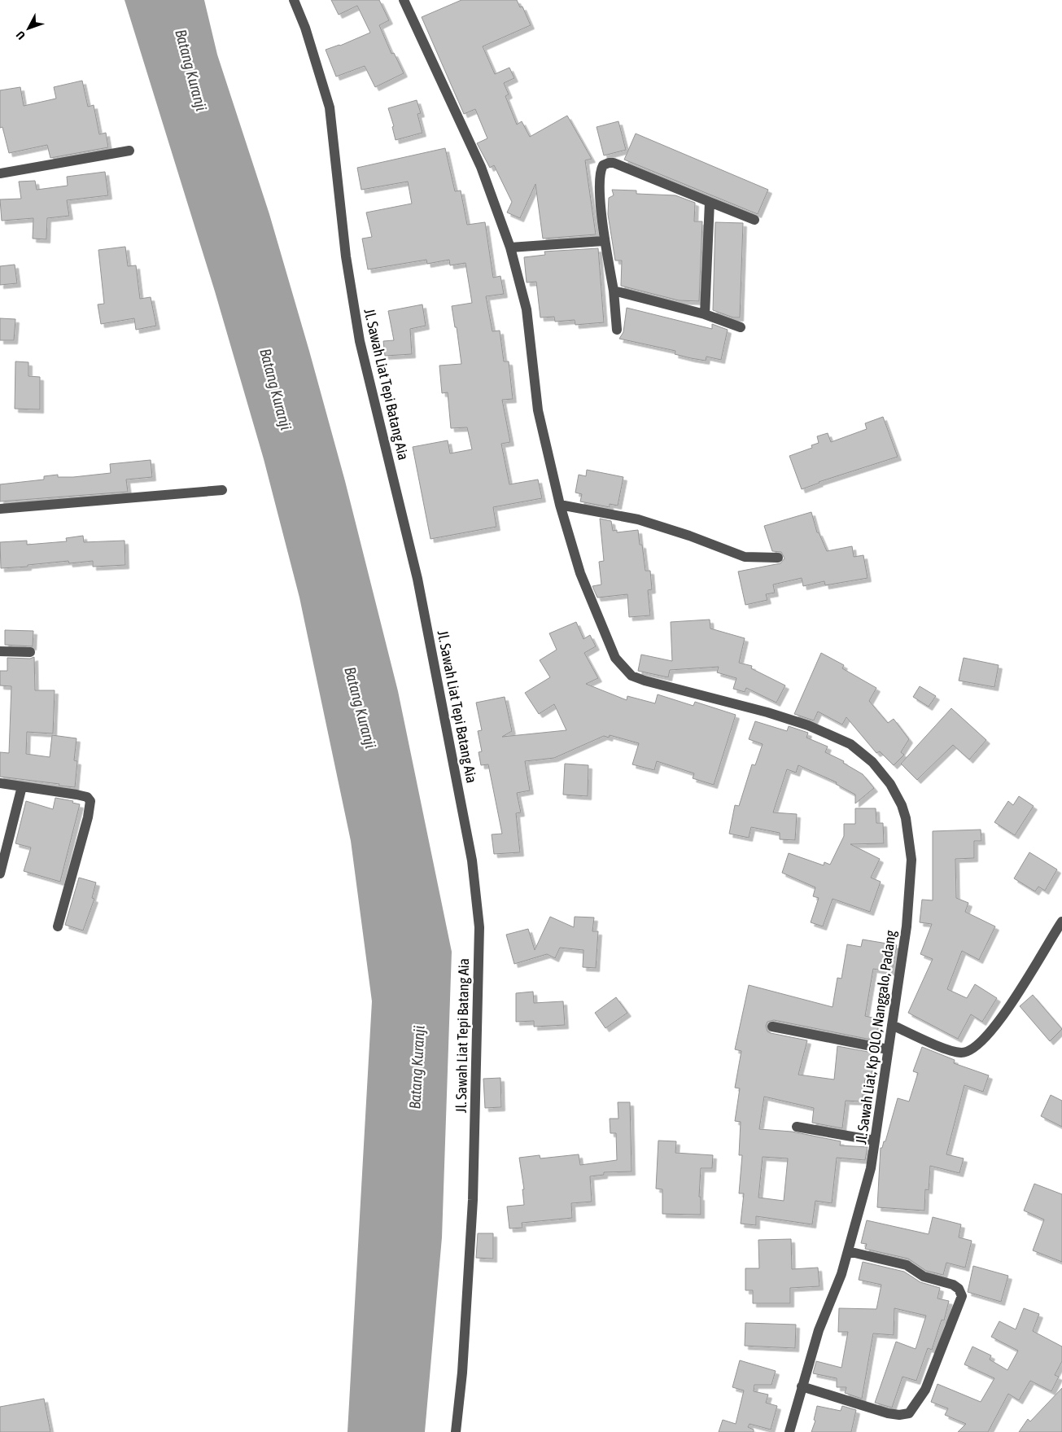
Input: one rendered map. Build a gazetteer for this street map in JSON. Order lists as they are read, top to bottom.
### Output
{
  "streets": {
    "street": ["Jl. Sawah Liat Tepi Batang Aia", "Jl. Sawah Liat, Kp OLO, Nanggalo, Padang"]
  },
  "water": ["Batang Kuranji"],
  "north": "bottom left"
}
